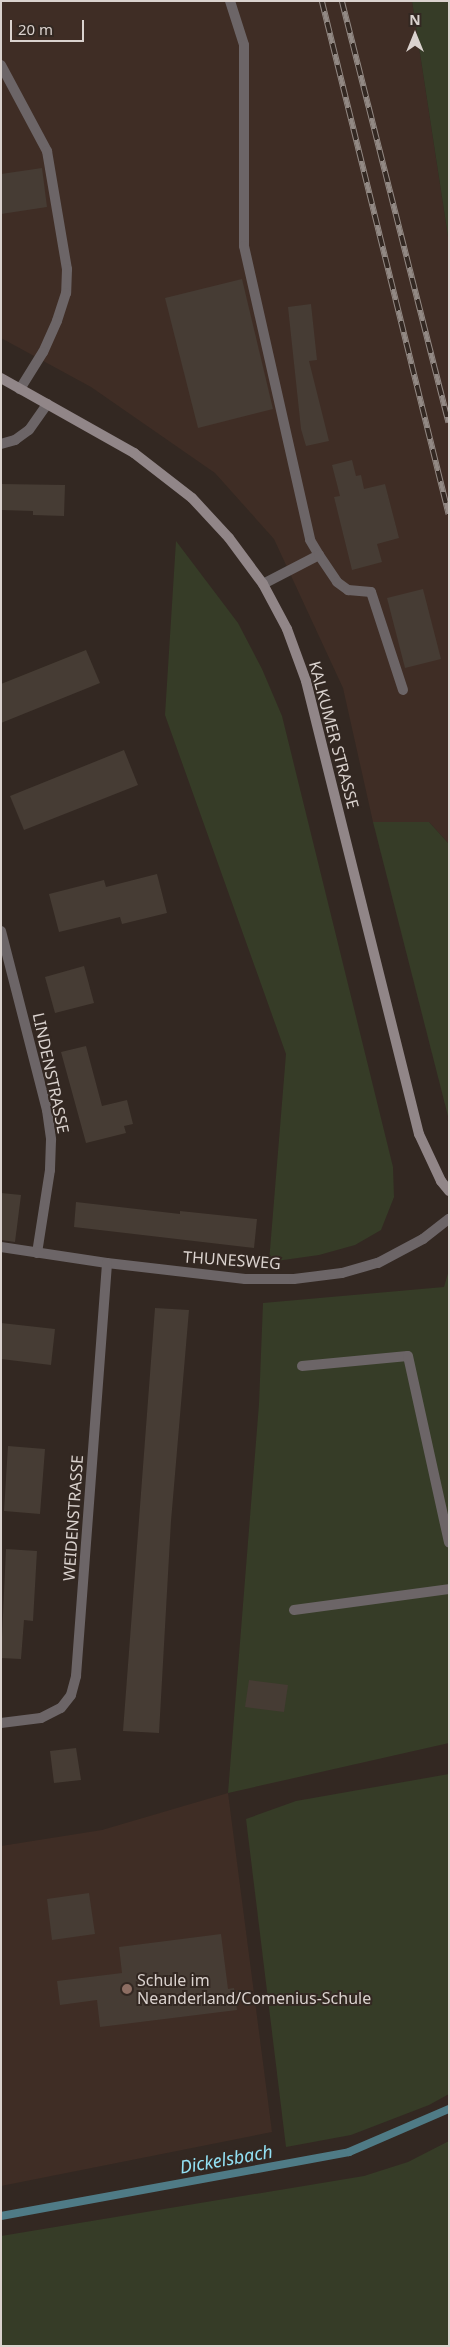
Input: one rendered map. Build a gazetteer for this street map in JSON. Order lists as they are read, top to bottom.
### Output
{
  "streets": {
    "main road": ["KALKUMER STRASSE"],
    "street": ["LINDENSTRASSE", "THUNESWEG", "WEIDENSTRASSE"]
  },
  "crossings": [
    ["LINDENSTRASSE", "THUNESWEG"],
    ["THUNESWEG", "WEIDENSTRASSE"]
  ],
  "water": ["Dickelsbach"],
  "places": ["Schule im Neanderland/Comenius-Schule"],
  "scale_bar": "20 m",
  "north": "top"
}
